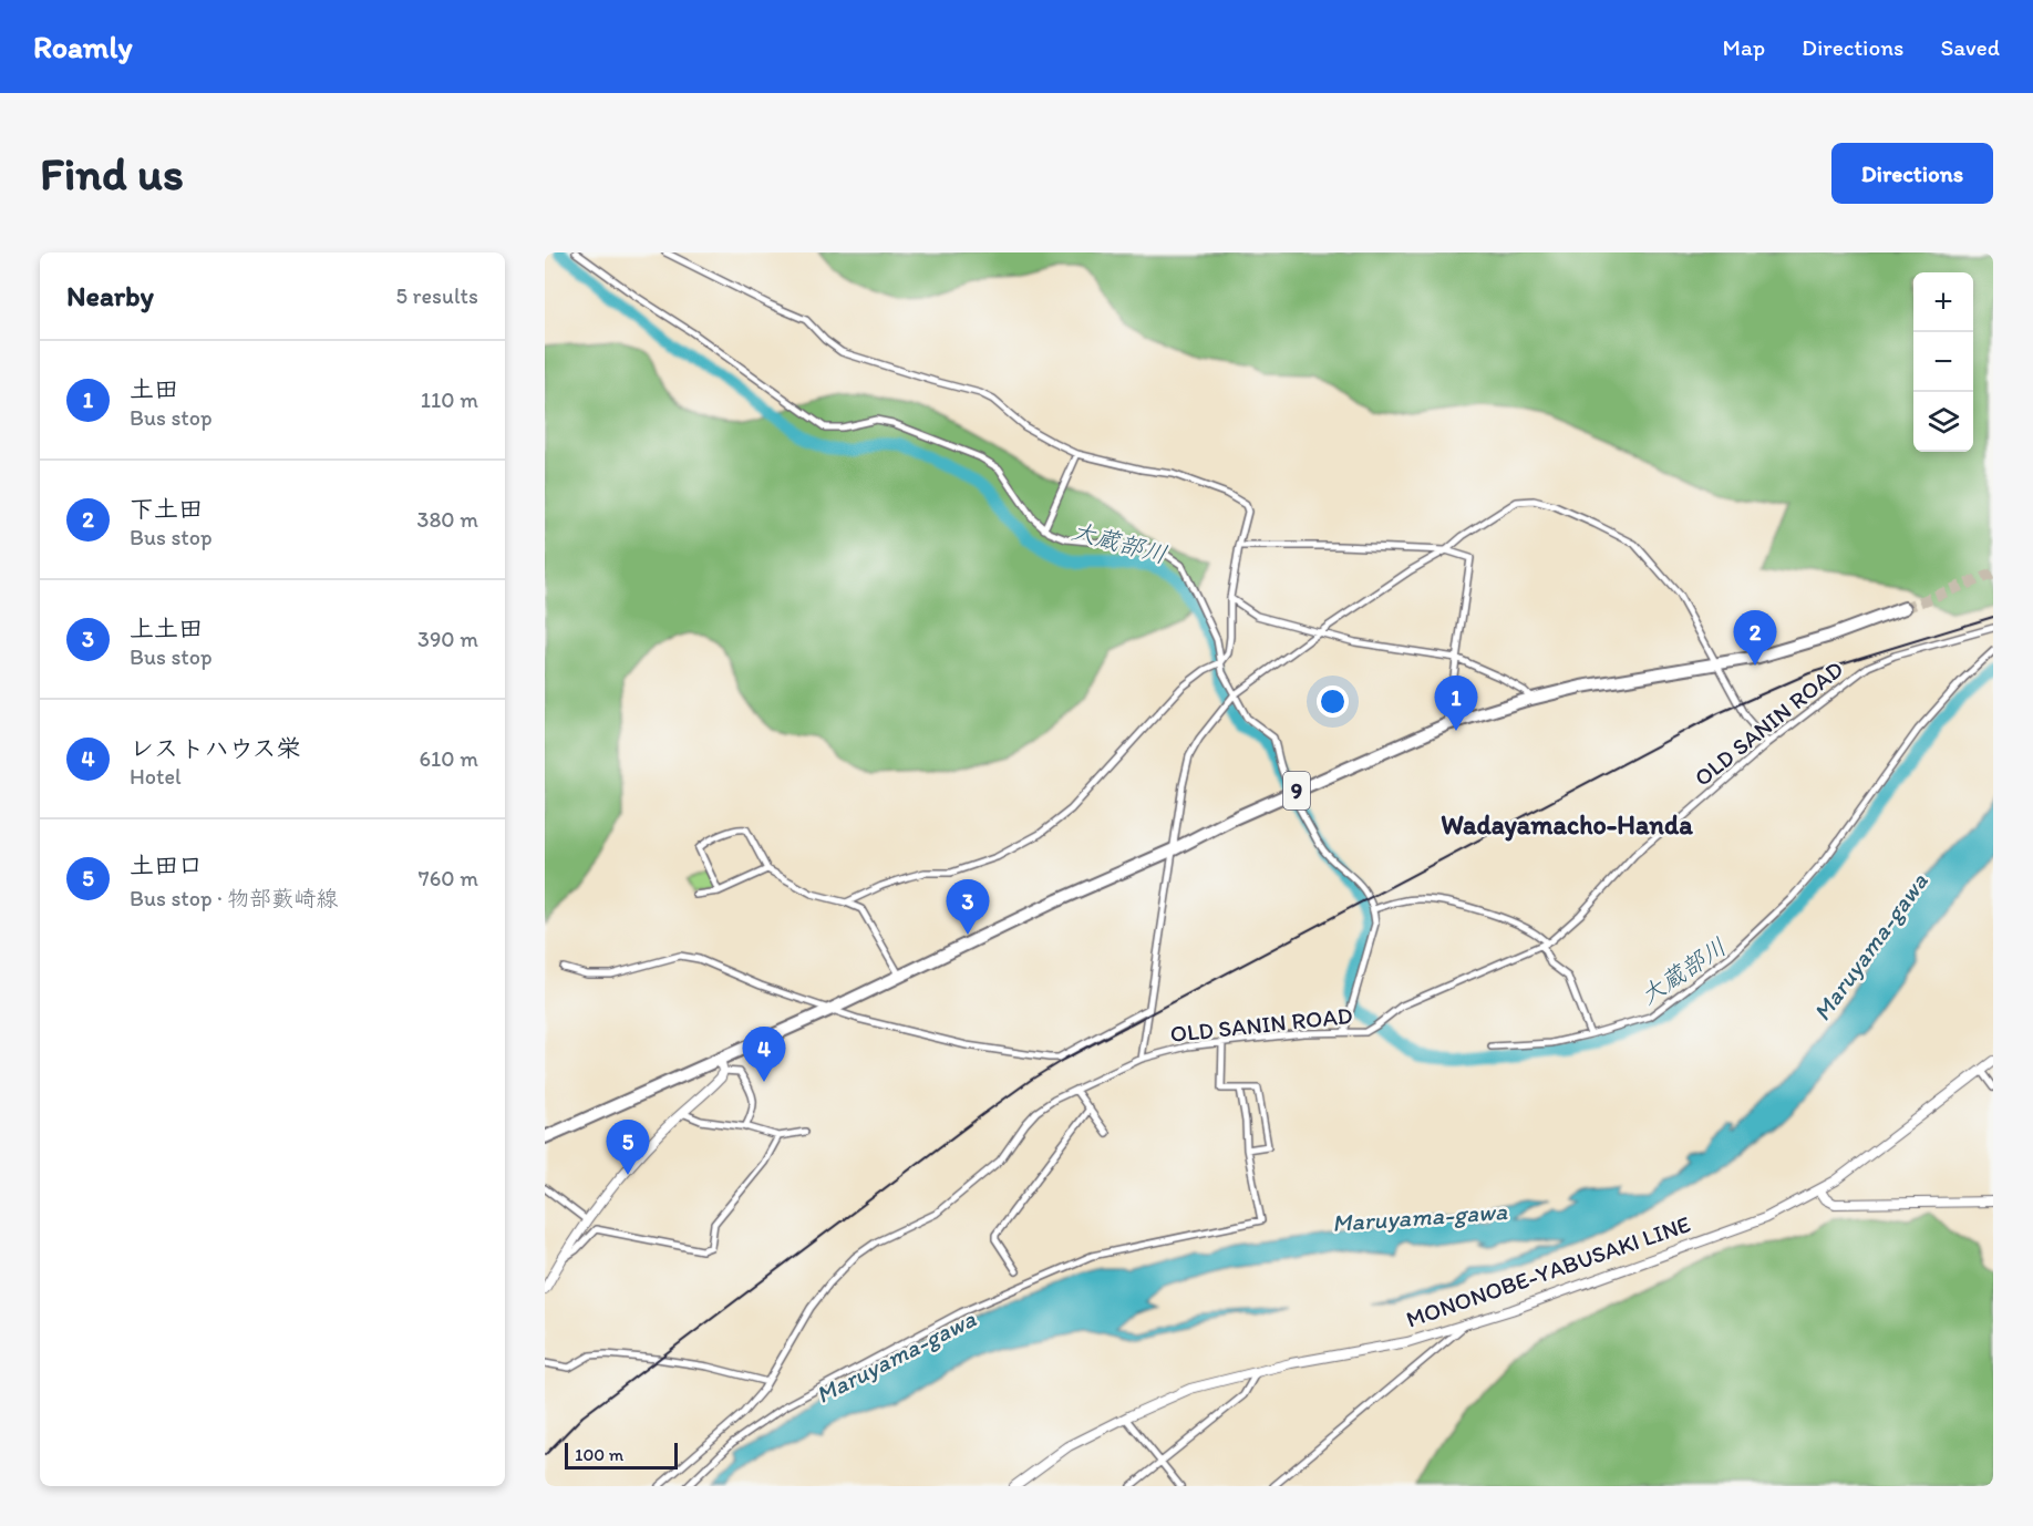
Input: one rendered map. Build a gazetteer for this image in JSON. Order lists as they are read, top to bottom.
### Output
{
  "streets": {
    "highway": ["9"],
    "main road": ["MONONOBE-YABUSAKI LINE"],
    "street": ["OLD SANIN ROAD"]
  },
  "districts": ["Wadayamacho-Handa"],
  "water": ["大蔵部川", "Maruyama-gawa"],
  "scale_bar": "100 m",
  "page": {
    "header": "Roamly",
    "nav": ["Map", "Directions", "Saved"],
    "buttons": "Directions",
    "title": "Find us",
    "heading": ["Nearby", "5 results"],
    "map_buttons": ["+", "−"],
    "list": [
      {
        "mark": "1",
        "name": "土田",
        "note": "Bus stop",
        "value": "110 m"
      },
      {
        "mark": "2",
        "name": "下土田",
        "note": "Bus stop",
        "value": "380 m"
      },
      {
        "mark": "3",
        "name": "上土田",
        "note": "Bus stop",
        "value": "390 m"
      },
      {
        "mark": "4",
        "name": "レストハウス栄",
        "note": "Hotel",
        "value": "610 m"
      },
      {
        "mark": "5",
        "name": "土田口",
        "note": "Bus stop · 物部藪崎線",
        "value": "760 m"
      }
    ],
    "pins": [
      "2",
      "1",
      "3",
      "4",
      "5"
    ],
    "scale": "100 m"
  }
}
